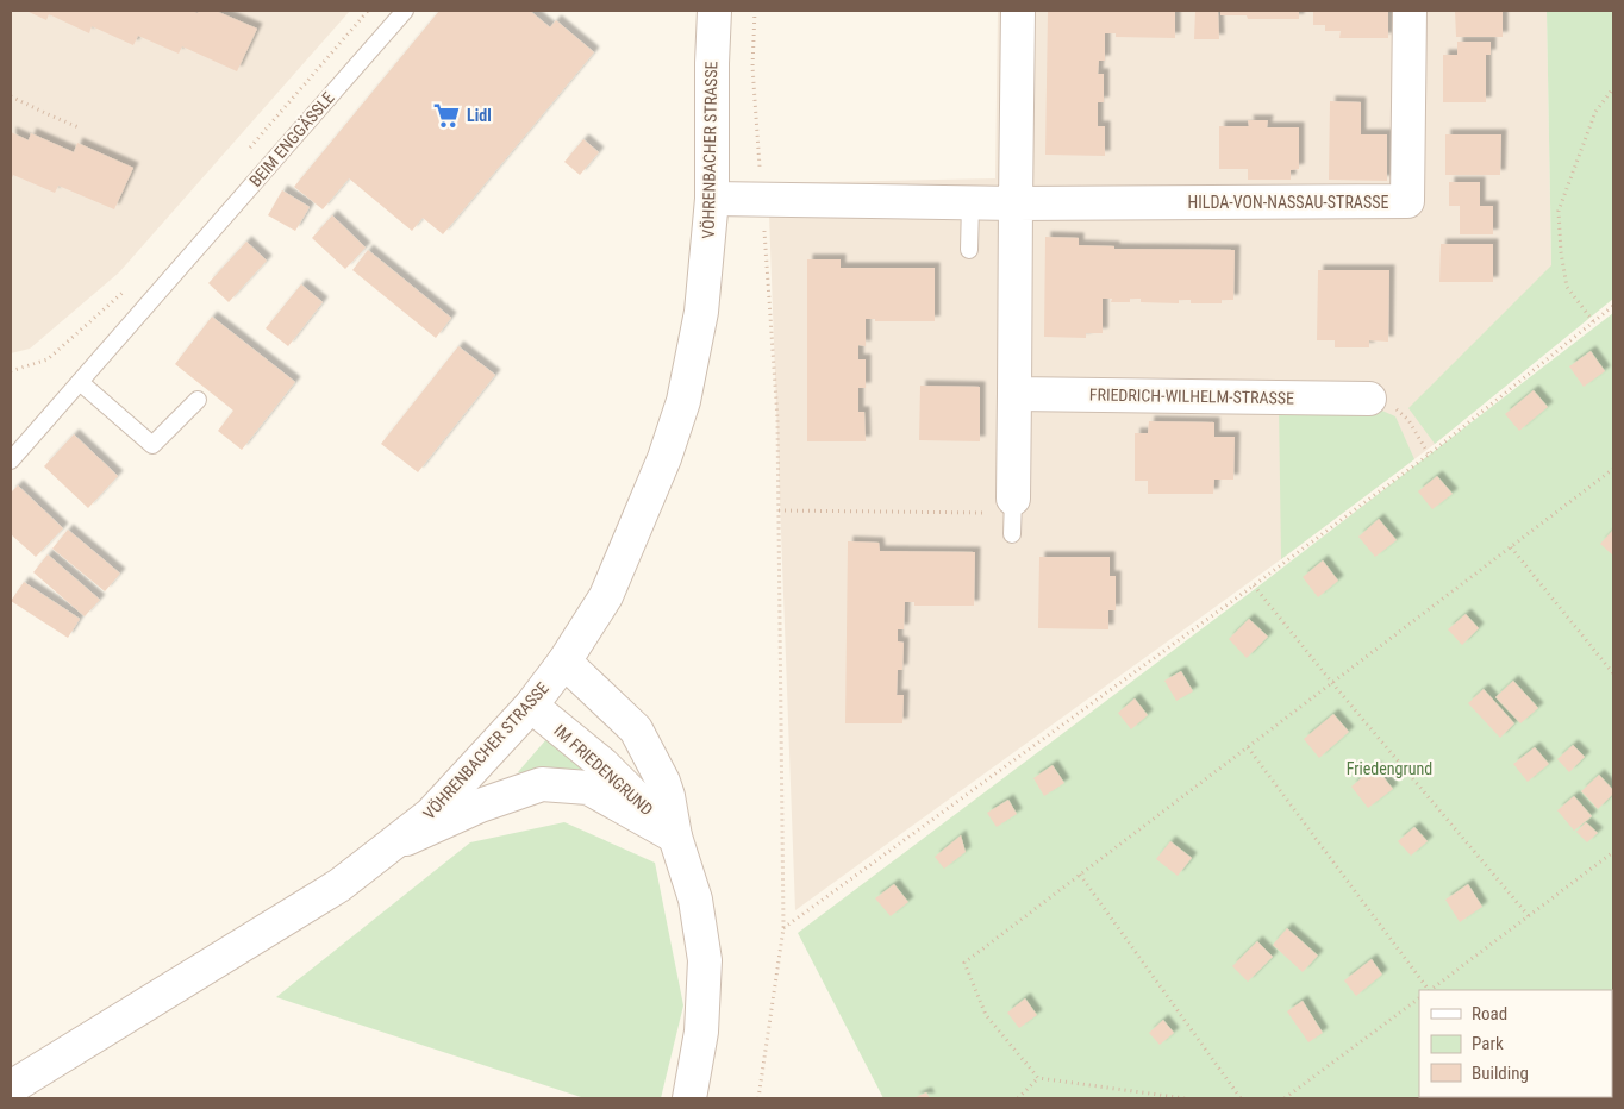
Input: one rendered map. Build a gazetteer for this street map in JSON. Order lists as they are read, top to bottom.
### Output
{
  "streets": {
    "street": [
      "VÖHRENBACHER STRASSE",
      "HILDA-VON-NASSAU-STRASSE",
      "FRIEDRICH-WILHELM-STRASSE",
      "IM FRIEDENGRUND"
    ],
    "lane": ["BEIM ENGGÄSSLE"]
  },
  "crossings": [
    ["VÖHRENBACHER STRASSE", "IM FRIEDENGRUND"]
  ],
  "parks": ["Friedengrund"],
  "places": {
    "supermarket": ["Lidl"]
  },
  "legend": ["Road", "Park", "Building"]
}
